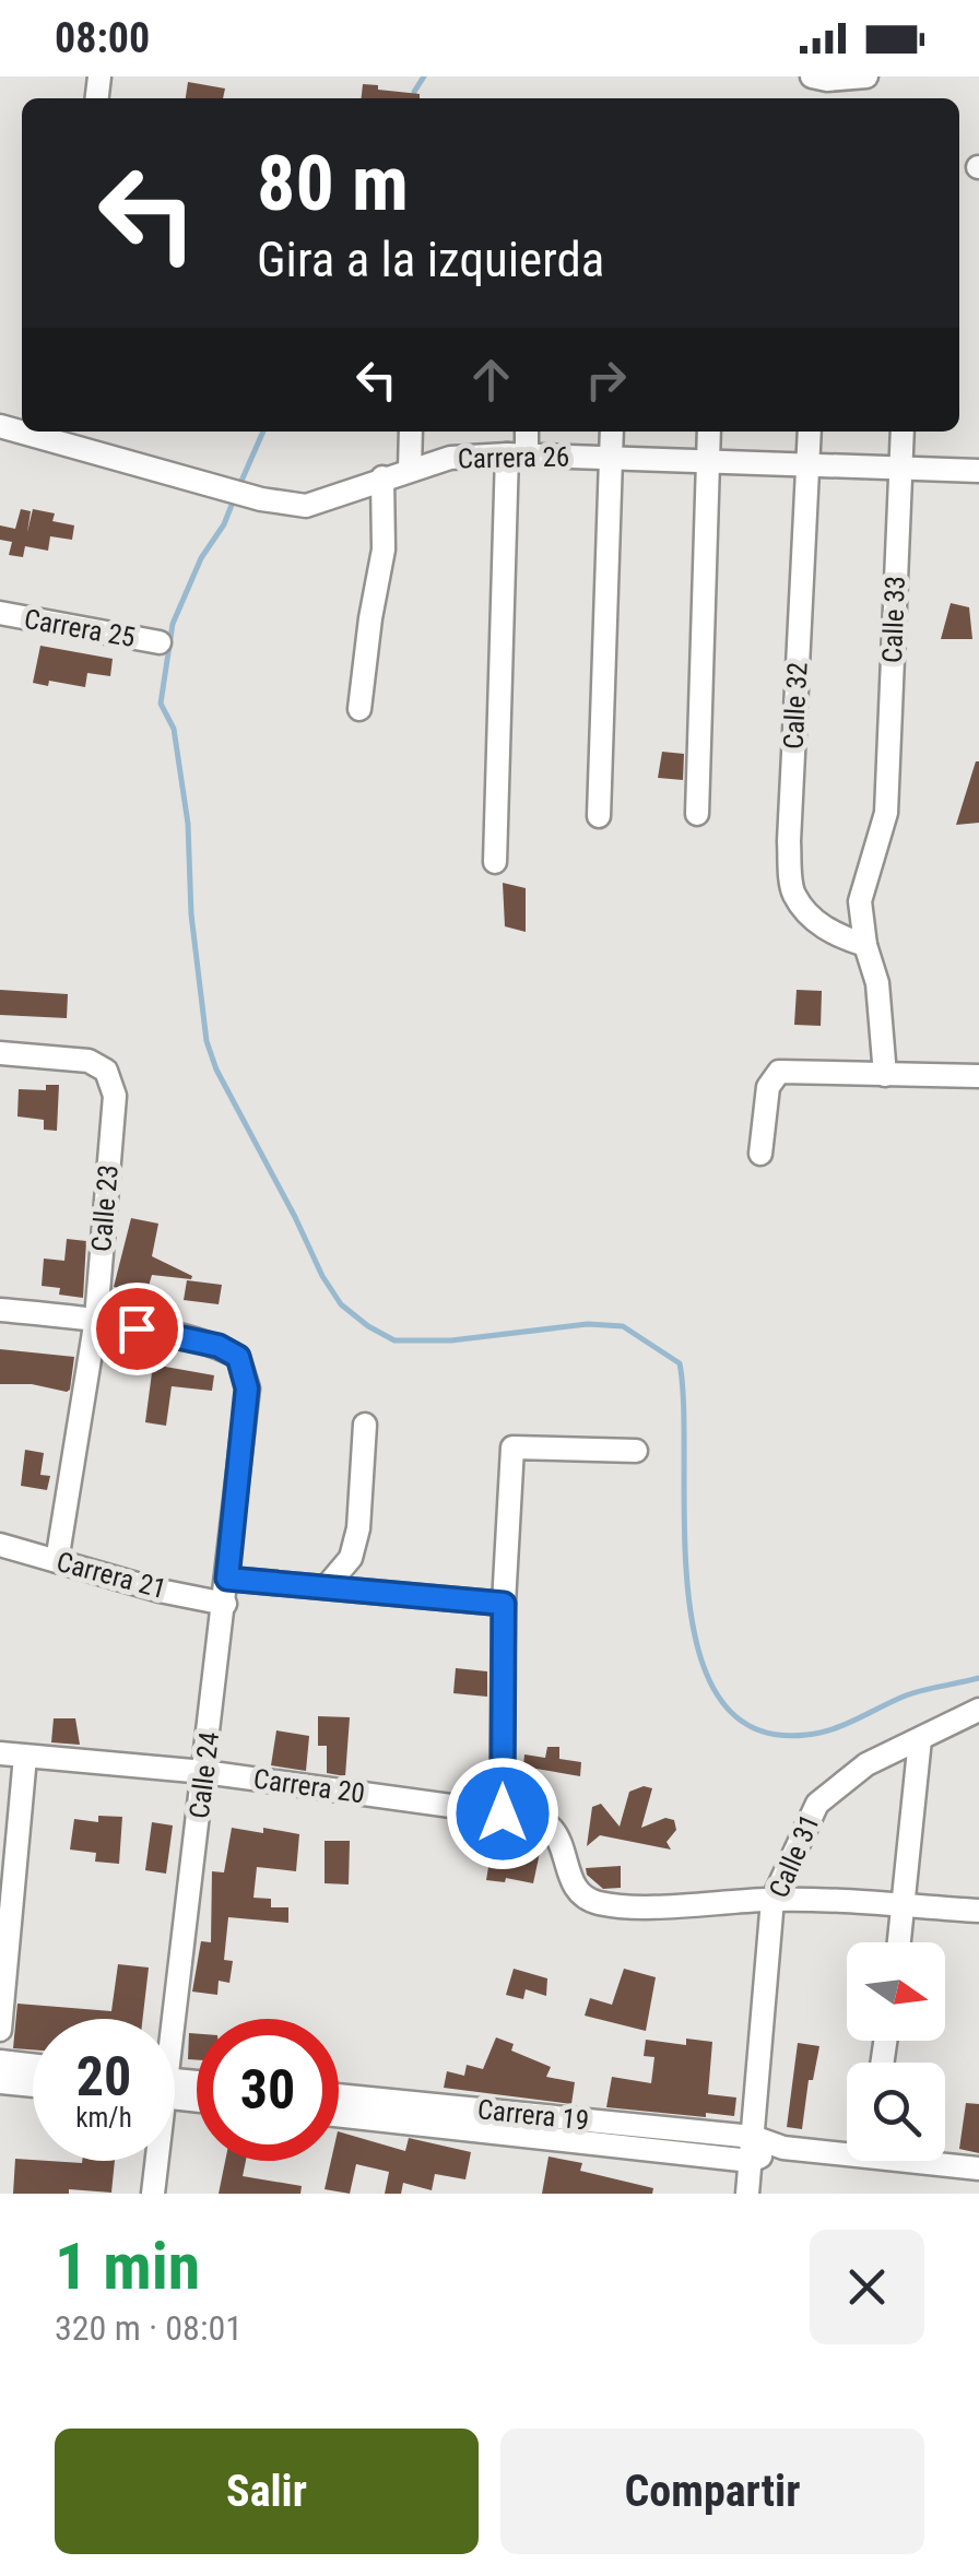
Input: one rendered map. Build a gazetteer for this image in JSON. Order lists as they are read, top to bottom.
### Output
{
  "streets": {
    "street": [
      "Carrera 26",
      "Calle 33",
      "Carrera 25",
      "Calle 32",
      "Calle 23",
      "Carrera 21",
      "Calle 24",
      "Carrera 20",
      "Calle 31",
      "Carrera 19"
    ]
  },
  "crossings": [
    ["Carrera 26", "Calle 33"],
    ["Carrera 26", "Calle 32"],
    ["Calle 33", "Calle 32"],
    ["Calle 23", "Carrera 21"],
    ["Calle 23", "Calle 24"],
    ["Carrera 21", "Calle 24"],
    ["Calle 24", "Carrera 20"],
    ["Carrera 20", "Calle 31"],
    ["Calle 31", "Carrera 19"]
  ],
  "north": "right",
  "page": {
    "status": "08:00",
    "turn": ["80 m", "Gira a la izquierda"],
    "speed": "20 km/h",
    "limit": "30",
    "heading": ["1 min", "320 m · 08:01"],
    "buttons": ["Salir", "Compartir"]
  }
}
